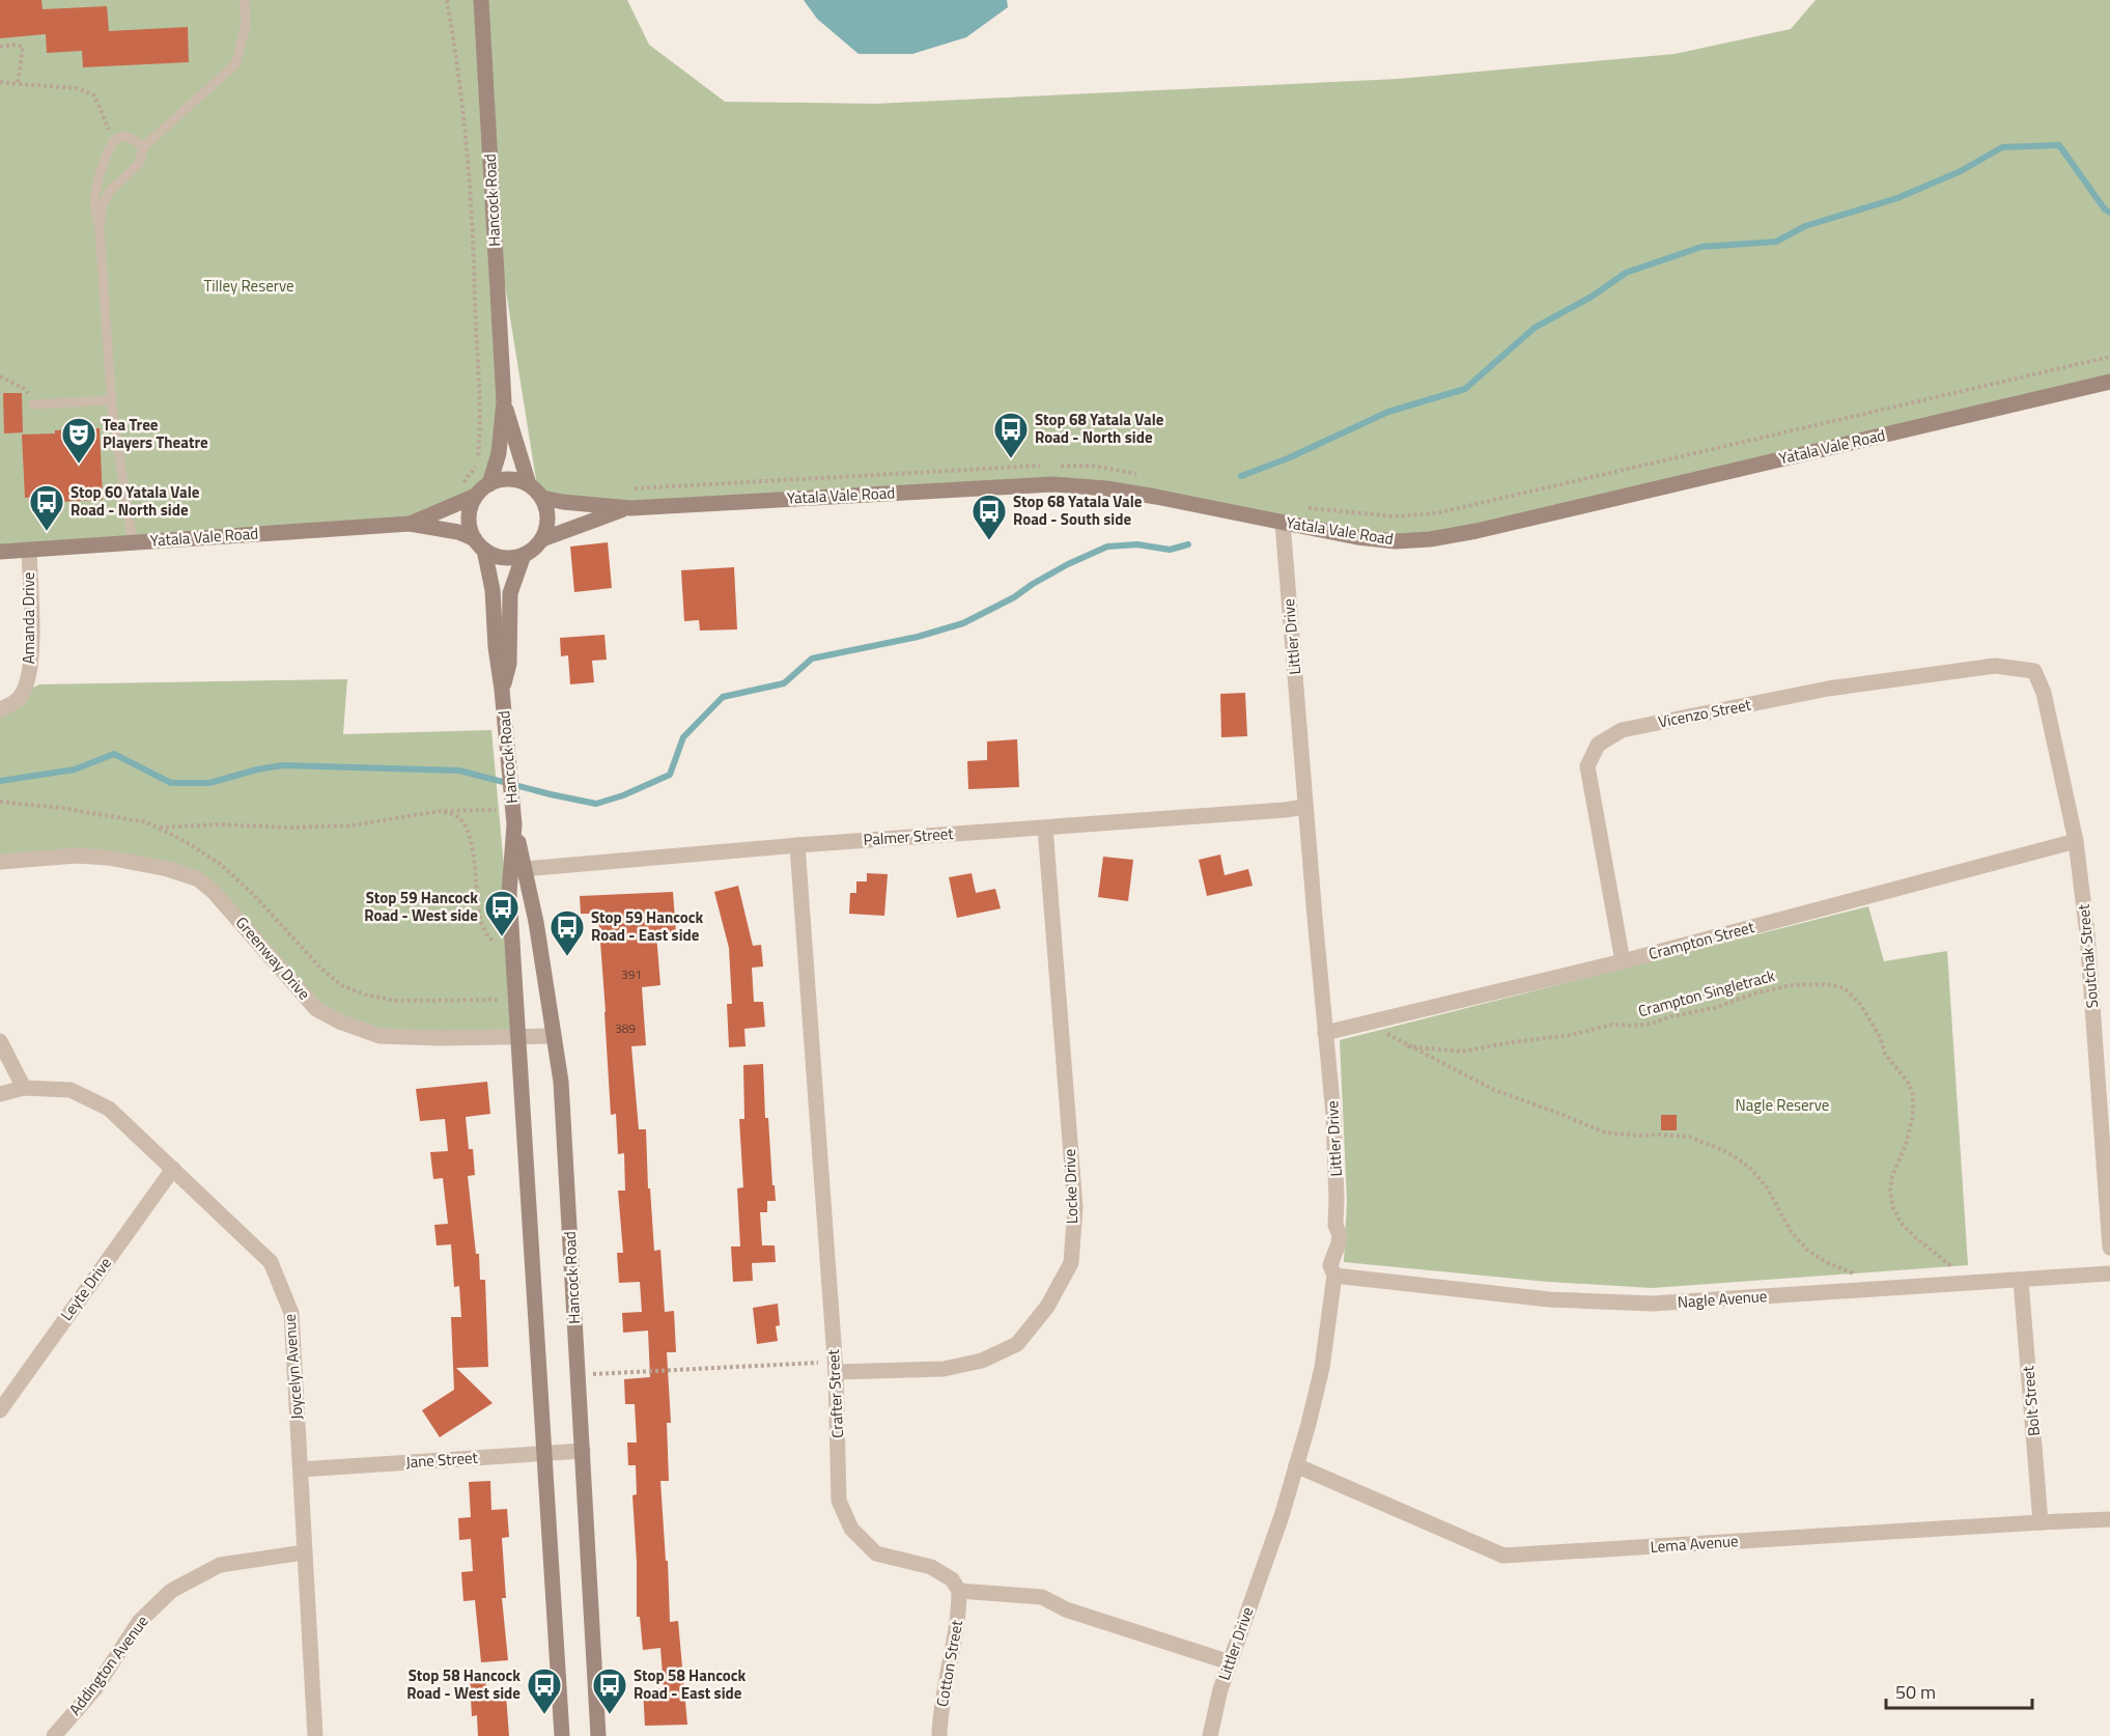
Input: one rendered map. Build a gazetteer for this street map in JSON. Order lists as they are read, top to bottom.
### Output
{
  "streets": {
    "main road": ["Hancock Road", "Yatala Vale Road"],
    "street": [
      "Amanda Drive",
      "Littler Drive",
      "Vicenzo Street",
      "Palmer Street",
      "Crampton Street",
      "Soutchak Street",
      "Greenway Drive",
      "Locke Drive",
      "Leyte Drive",
      "Nagle Avenue",
      "Joycelyn Avenue",
      "Crafter Street",
      "Bolt Street",
      "Jane Street",
      "Lema Avenue",
      "Cotton Street",
      "Addington Avenue"
    ],
    "path": ["Crampton Singletrack"]
  },
  "crossings": [
    ["Hancock Road", "Yatala Vale Road"],
    ["Hancock Road", "Palmer Street"],
    ["Hancock Road", "Greenway Drive"],
    ["Hancock Road", "Jane Street"],
    ["Yatala Vale Road", "Amanda Drive"],
    ["Yatala Vale Road", "Littler Drive"],
    ["Littler Drive", "Palmer Street"],
    ["Littler Drive", "Crampton Street"],
    ["Littler Drive", "Nagle Avenue"],
    ["Littler Drive", "Lema Avenue"],
    ["Vicenzo Street", "Crampton Street"],
    ["Vicenzo Street", "Soutchak Street"],
    ["Palmer Street", "Locke Drive"],
    ["Palmer Street", "Crafter Street"],
    ["Crampton Street", "Soutchak Street"],
    ["Crampton Singletrack", "Nagle Avenue"],
    ["Locke Drive", "Crafter Street"],
    ["Leyte Drive", "Joycelyn Avenue"],
    ["Nagle Avenue", "Bolt Street"],
    ["Joycelyn Avenue", "Jane Street"],
    ["Joycelyn Avenue", "Addington Avenue"],
    ["Crafter Street", "Cotton Street"],
    ["Bolt Street", "Lema Avenue"]
  ],
  "parks": ["Tilley Reserve", "Nagle Reserve"],
  "places": {
    "bus stop": [
      "Stop 68 Yatala Vale Road - North side",
      "Stop 60 Yatala Vale Road - North side",
      "Stop 68 Yatala Vale Road - South side",
      "Stop 59 Hancock Road - West side",
      "Stop 59 Hancock Road - East side",
      "Stop 58 Hancock Road - West side",
      "Stop 58 Hancock Road - East side"
    ],
    "theatre": ["Tea Tree Players Theatre"]
  },
  "house_numbers": ["391", "389"],
  "scale_bar": "50 m"
}
